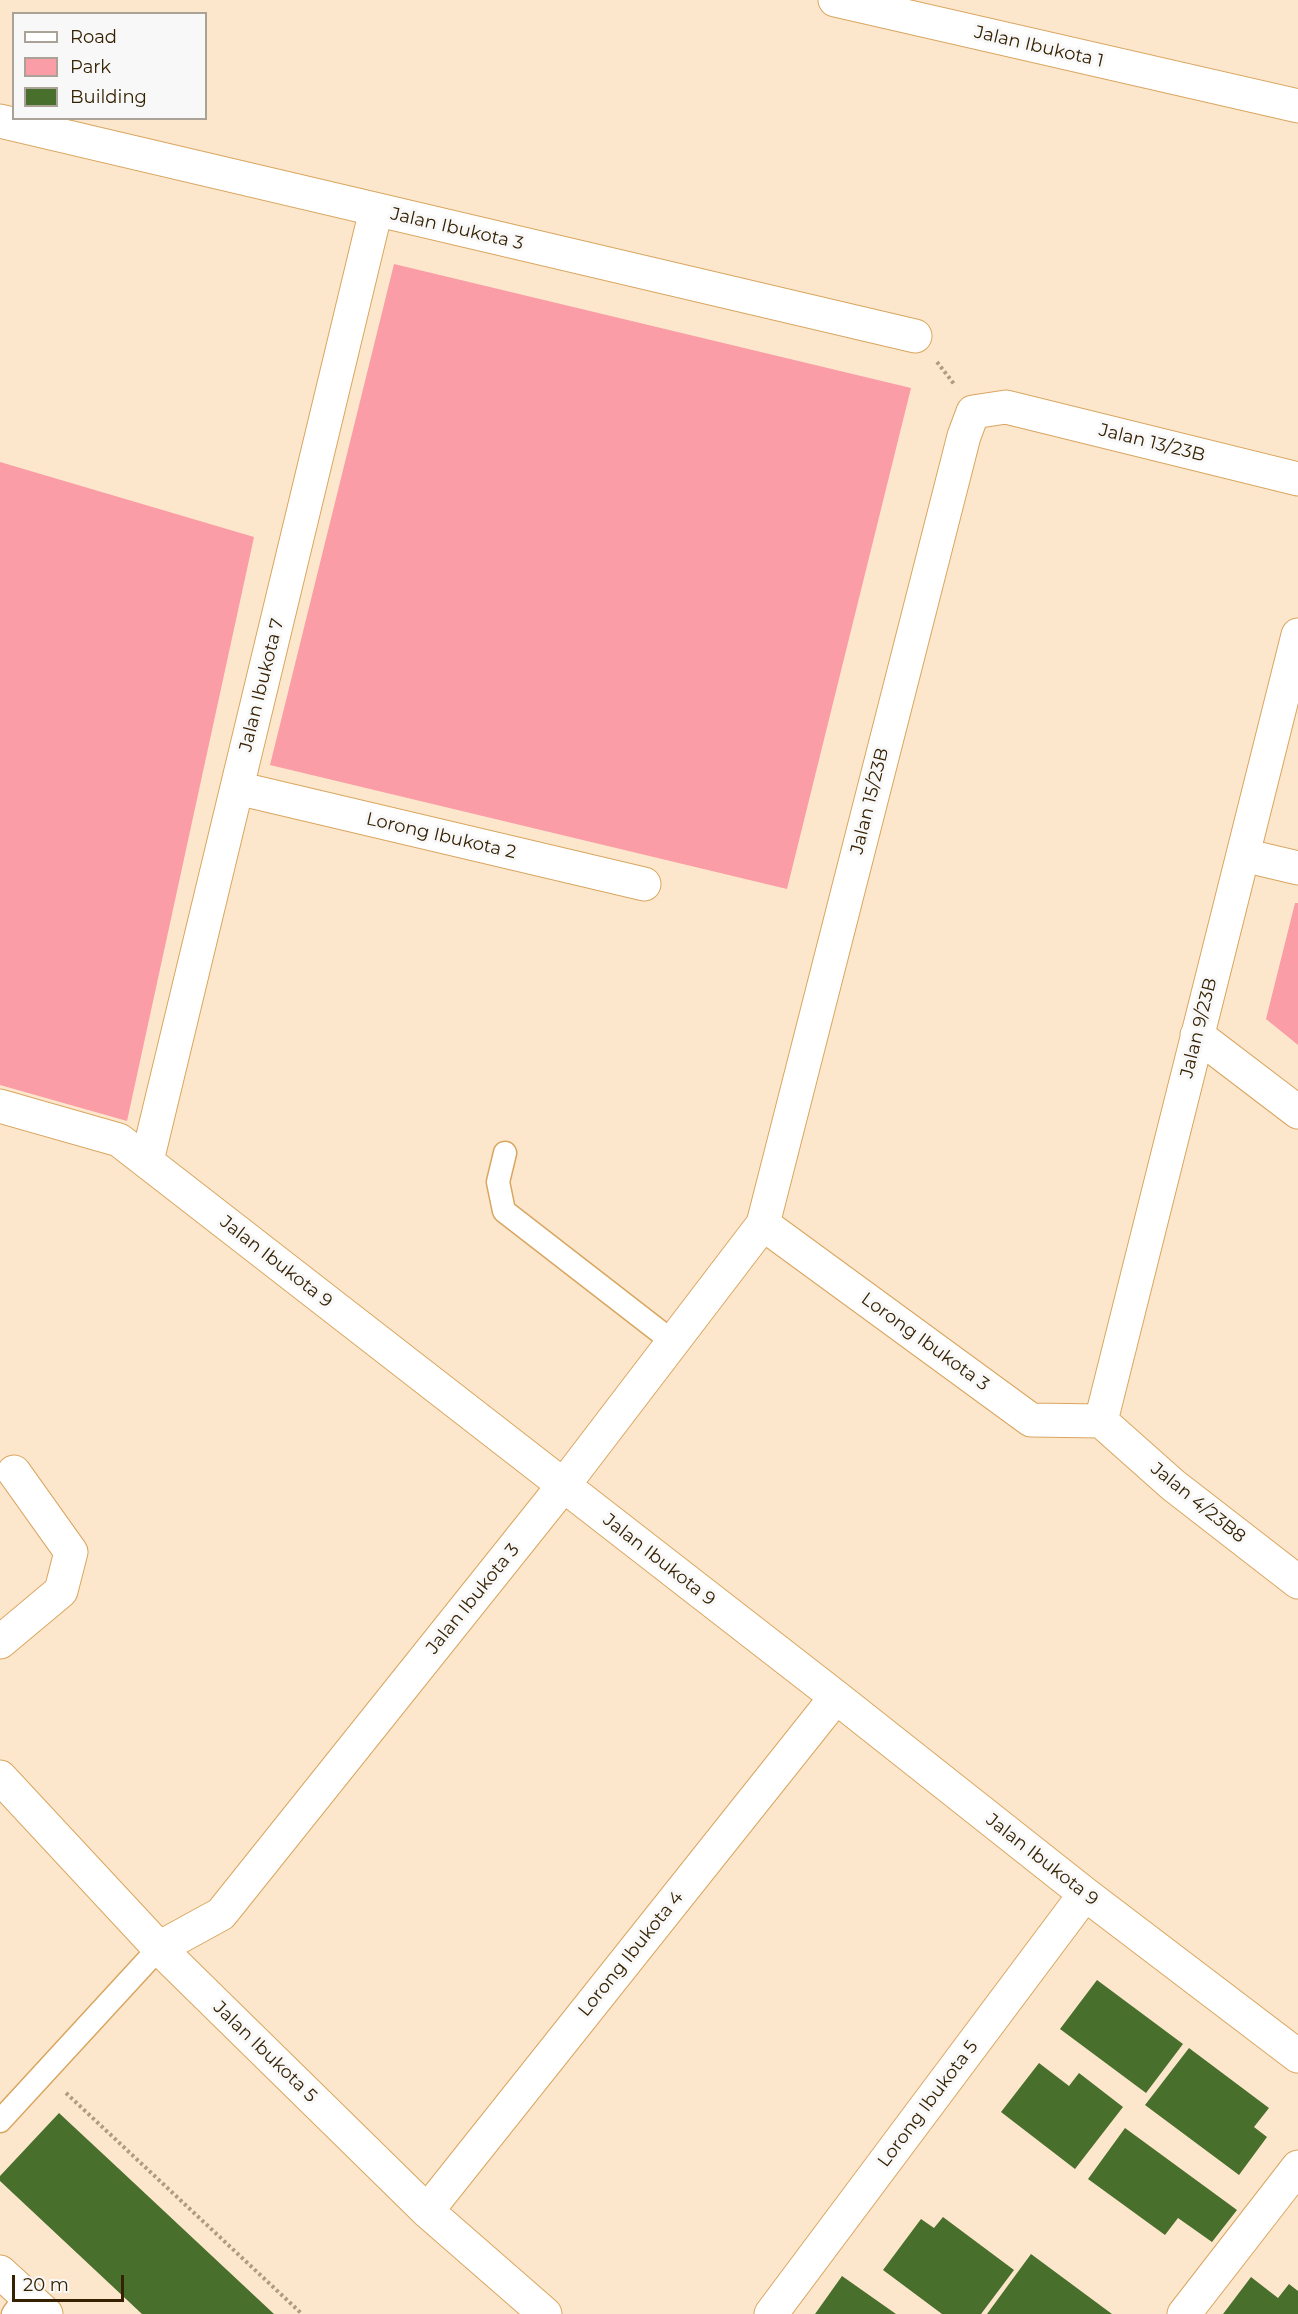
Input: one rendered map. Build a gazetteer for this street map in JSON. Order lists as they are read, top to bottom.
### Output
{
  "streets": {
    "street": [
      "Jalan Ibukota 1",
      "Jalan Ibukota 3",
      "Jalan 13/23B",
      "Jalan Ibukota 7",
      "Jalan 15/23B",
      "Lorong Ibukota 2",
      "Jalan 9/23B",
      "Jalan Ibukota 9",
      "Lorong Ibukota 3",
      "Jalan 4/23B8",
      "Lorong Ibukota 4",
      "Jalan Ibukota 5",
      "Lorong Ibukota 5"
    ]
  },
  "crossings": [
    ["Jalan Ibukota 3", "Jalan Ibukota 7"],
    ["Jalan Ibukota 3", "Jalan 15/23B"],
    ["Jalan Ibukota 3", "Jalan Ibukota 9"],
    ["Jalan Ibukota 3", "Lorong Ibukota 3"],
    ["Jalan Ibukota 3", "Jalan Ibukota 5"],
    ["Jalan 13/23B", "Jalan 15/23B"],
    ["Jalan Ibukota 7", "Lorong Ibukota 2"],
    ["Jalan Ibukota 7", "Jalan Ibukota 9"],
    ["Jalan 15/23B", "Lorong Ibukota 3"],
    ["Jalan 9/23B", "Lorong Ibukota 3"],
    ["Jalan 9/23B", "Jalan 4/23B8"],
    ["Jalan Ibukota 9", "Lorong Ibukota 4"],
    ["Jalan Ibukota 9", "Lorong Ibukota 5"],
    ["Lorong Ibukota 3", "Jalan 4/23B8"],
    ["Lorong Ibukota 4", "Jalan Ibukota 5"]
  ],
  "legend": ["Road", "Park", "Building"],
  "scale_bar": "20 m"
}
